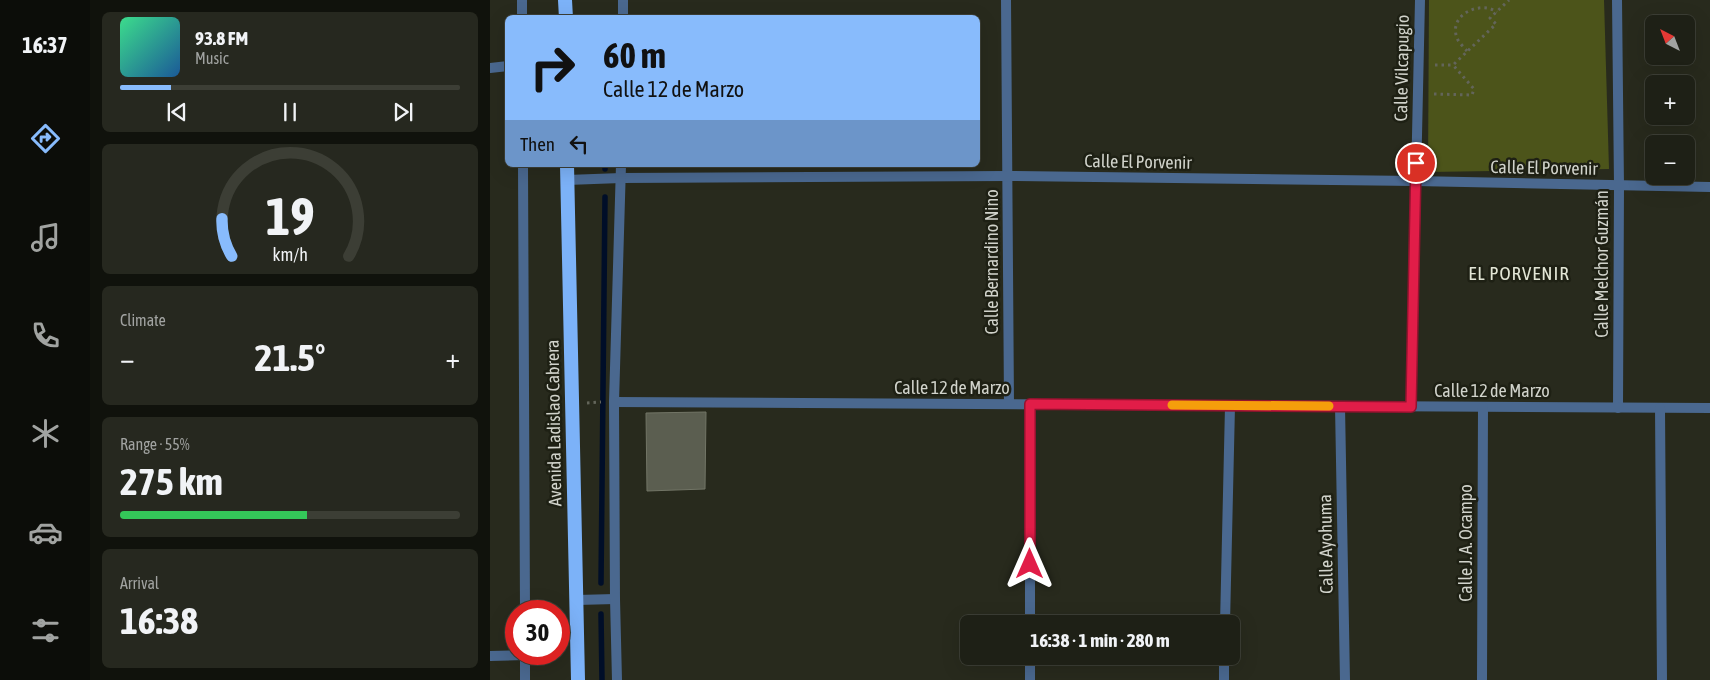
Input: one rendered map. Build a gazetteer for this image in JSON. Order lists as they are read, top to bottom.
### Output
{
  "streets": {
    "highway": ["Avenida Ladislao Cabrera"],
    "street": [
      "Calle Vilcapugio",
      "Calle El Porvenir",
      "Calle Bernardino Nino",
      "Calle Melchor Guzmán",
      "Calle 12 de Marzo",
      "Calle J. A. Ocampo",
      "Calle Ayohuma"
    ]
  },
  "crossings": [
    ["Calle Vilcapugio", "Calle El Porvenir"],
    ["Calle Vilcapugio", "Calle 12 de Marzo"],
    ["Calle El Porvenir", "Calle Bernardino Nino"],
    ["Calle El Porvenir", "Calle Melchor Guzmán"],
    ["Calle El Porvenir", "Avenida Ladislao Cabrera"],
    ["Calle Bernardino Nino", "Calle 12 de Marzo"],
    ["Calle Melchor Guzmán", "Calle 12 de Marzo"],
    ["Calle 12 de Marzo", "Calle J. A. Ocampo"],
    ["Calle 12 de Marzo", "Calle Ayohuma"]
  ],
  "districts": ["EL PORVENIR"],
  "north": "top left",
  "page": {
    "tabs": "16:37",
    "map_buttons": ["+", "−"],
    "turn": ["60 m", "Calle 12 de Marzo"],
    "song": ["93.8 FM", "Music"],
    "then": "Then",
    "tile": [
      "Climate",
      ["Range · 55%", "275 km"],
      ["Arrival", "16:38"]
    ],
    "heat": ["−", "21.5°", "+"],
    "limit": "30",
    "trip": "16:38 · 1 min · 280 m",
    "gauge": ["19", "km/h"]
  }
}
